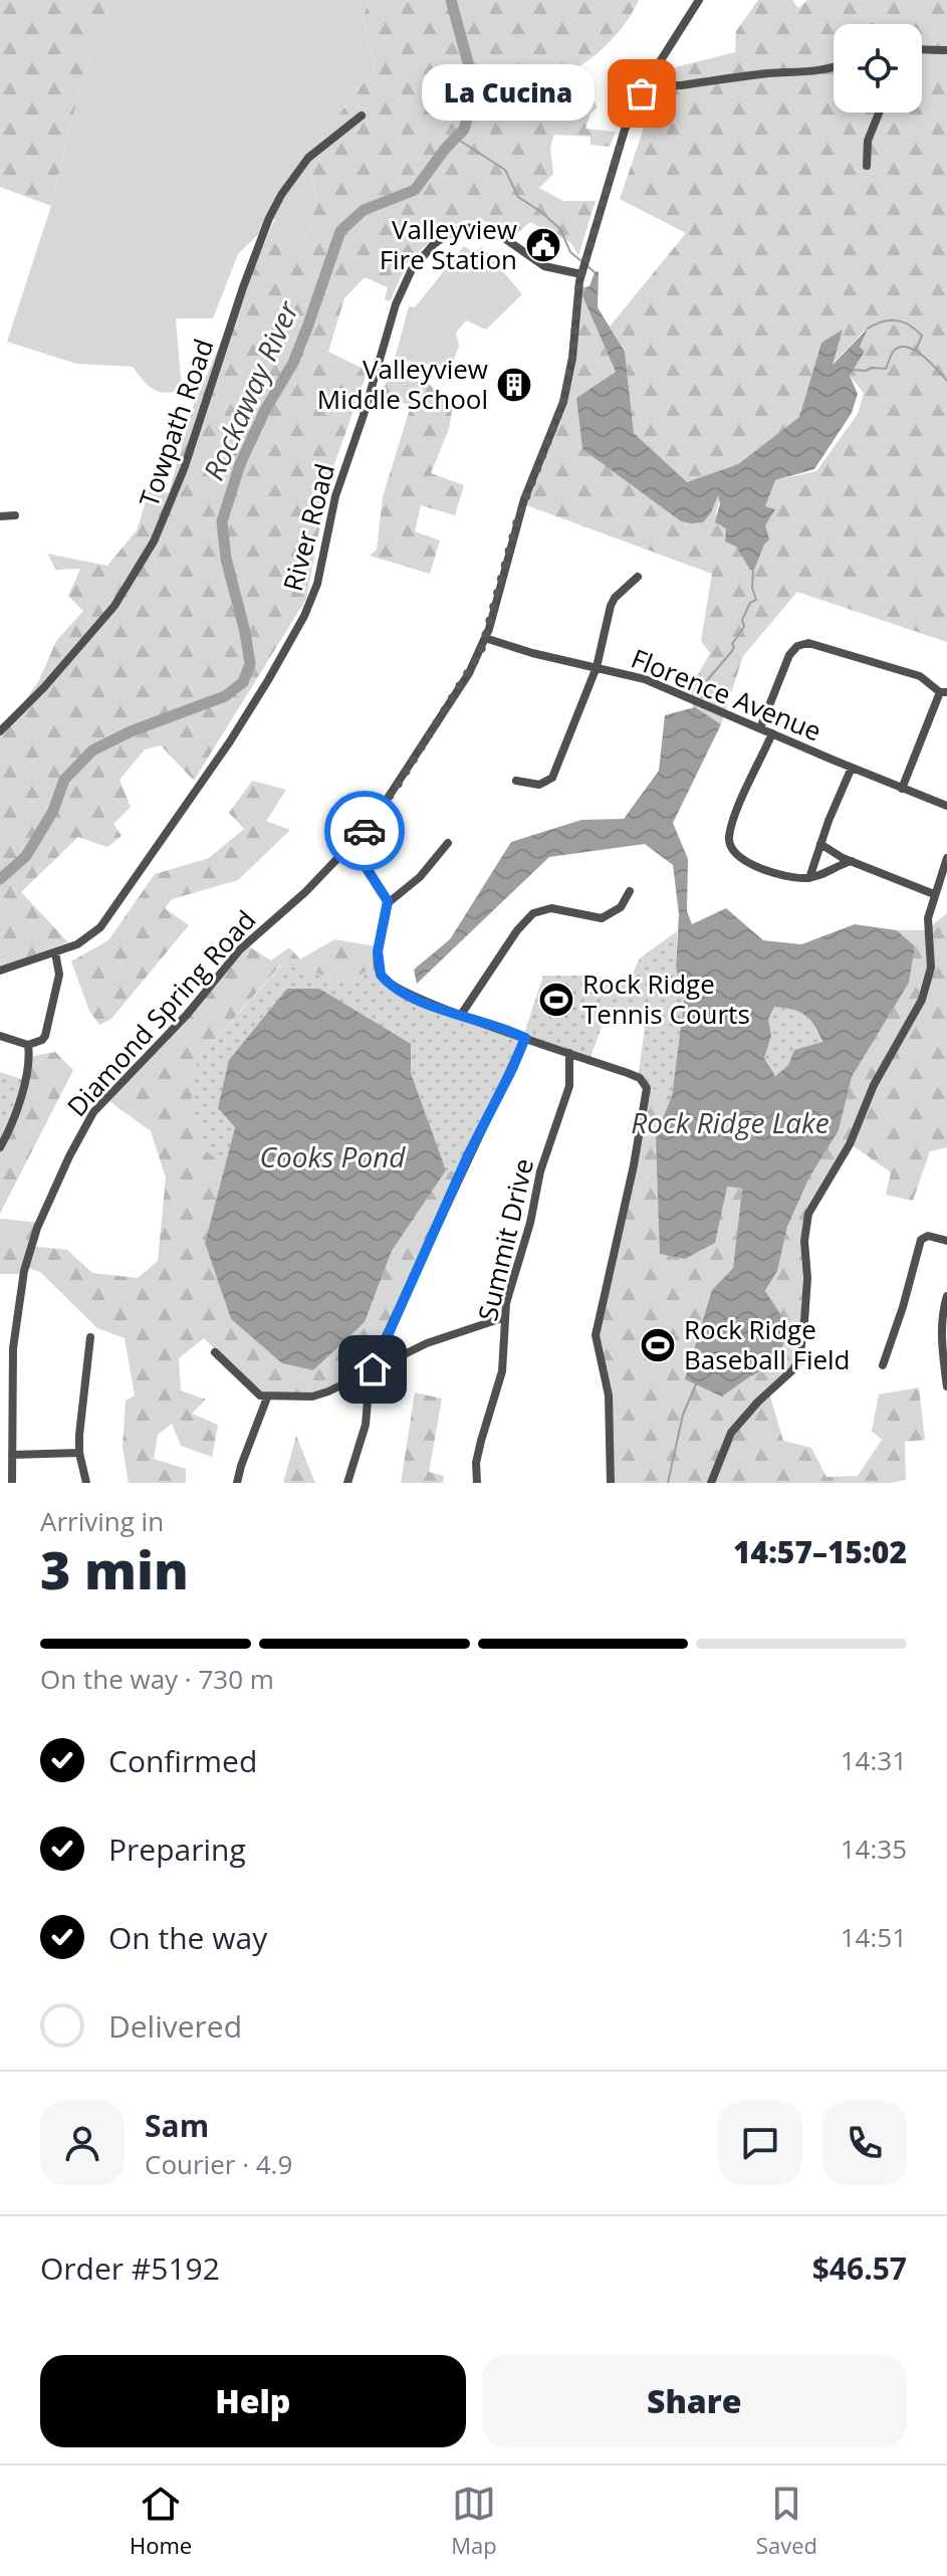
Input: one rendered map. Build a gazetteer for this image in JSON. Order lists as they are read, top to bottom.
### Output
{
  "streets": {
    "street": [
      "Towpath Road",
      "River Road",
      "Florence Avenue",
      "Diamond Spring Road",
      "Summit Drive"
    ]
  },
  "crossings": [
    ["River Road", "Diamond Spring Road"],
    ["Florence Avenue", "Diamond Spring Road"]
  ],
  "water": ["Rockaway River", "Rock Ridge Lake", "Cooks Pond"],
  "places": {
    "other": ["La Cucina"],
    "public building": ["Valleyview Fire Station"],
    "building": ["Valleyview Middle School"],
    "sports": ["Rock Ridge Tennis Courts", "Rock Ridge Baseball Field"]
  },
  "page": {
    "bubble": "La Cucina",
    "heading": ["3 min", "Arriving in", "14:57–15:02"],
    "panel": [
      "Sam",
      "Courier · 4.9",
      "Order #5192",
      "$46.57"
    ],
    "bar": "On the way · 730 m",
    "list": [
      ["Confirmed", "14:31"],
      ["Preparing", "14:35"],
      ["On the way", "14:51"],
      "Delivered"
    ],
    "buttons": ["Help", "Share"],
    "tabs": ["Home", "Map", "Saved"]
  }
}
